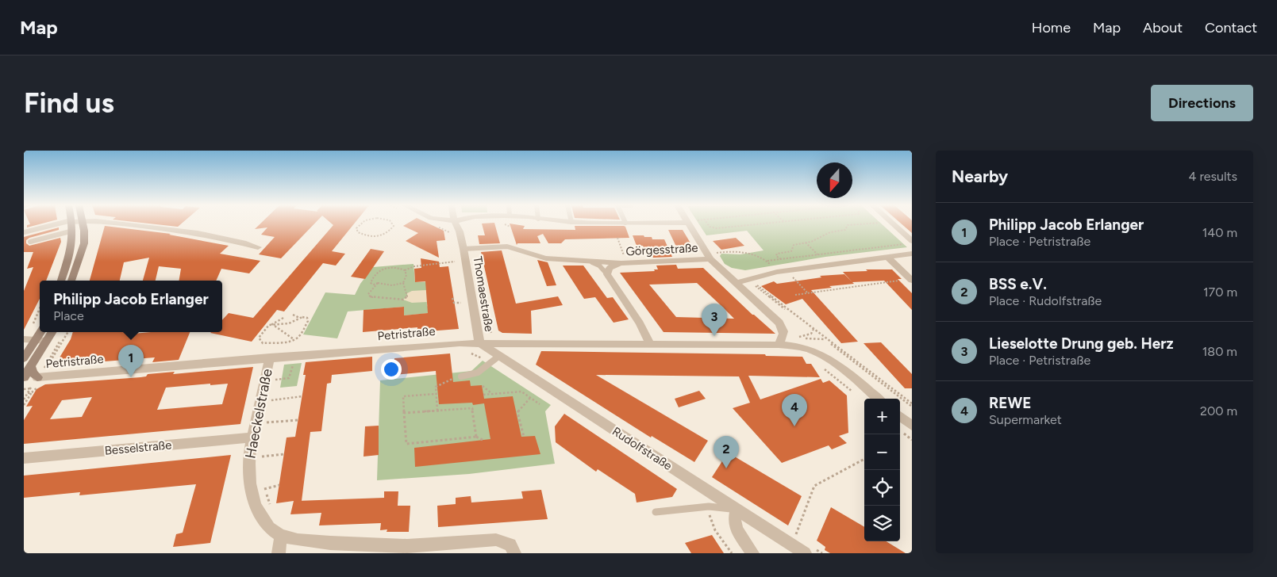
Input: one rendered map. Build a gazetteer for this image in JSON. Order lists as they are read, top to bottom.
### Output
{
  "streets": {
    "street": [
      "Görgesstraße",
      "Thomaestraße",
      "Petristraße",
      "Haeckelstraße",
      "Besselstraße",
      "Rudolfstraße"
    ]
  },
  "crossings": [
    ["Görgesstraße", "Thomaestraße"],
    ["Thomaestraße", "Petristraße"],
    ["Thomaestraße", "Rudolfstraße"],
    ["Petristraße", "Haeckelstraße"],
    ["Petristraße", "Rudolfstraße"],
    ["Haeckelstraße", "Besselstraße"]
  ],
  "north": "bottom",
  "page": {
    "header": "Map",
    "nav": [
      "Home",
      "Map",
      "About",
      "Contact"
    ],
    "buttons": "Directions",
    "title": "Find us",
    "heading": ["Nearby", "4 results"],
    "list": [
      {
        "mark": "1",
        "name": "Philipp Jacob Erlanger",
        "note": "Place · Petristraße",
        "value": "140 m"
      },
      {
        "mark": "2",
        "name": "BSS e.V.",
        "note": "Place · Rudolfstraße",
        "value": "170 m"
      },
      {
        "mark": "3",
        "name": "Lieselotte Drung geb. Herz",
        "note": "Place · Petristraße",
        "value": "180 m"
      },
      {
        "mark": "4",
        "name": "REWE",
        "note": "Supermarket",
        "value": "200 m"
      }
    ],
    "popup": ["Philipp Jacob Erlanger", "Place"],
    "pins": [
      "3",
      "1",
      "4",
      "2"
    ],
    "map_buttons": ["+", "−"]
  }
}
